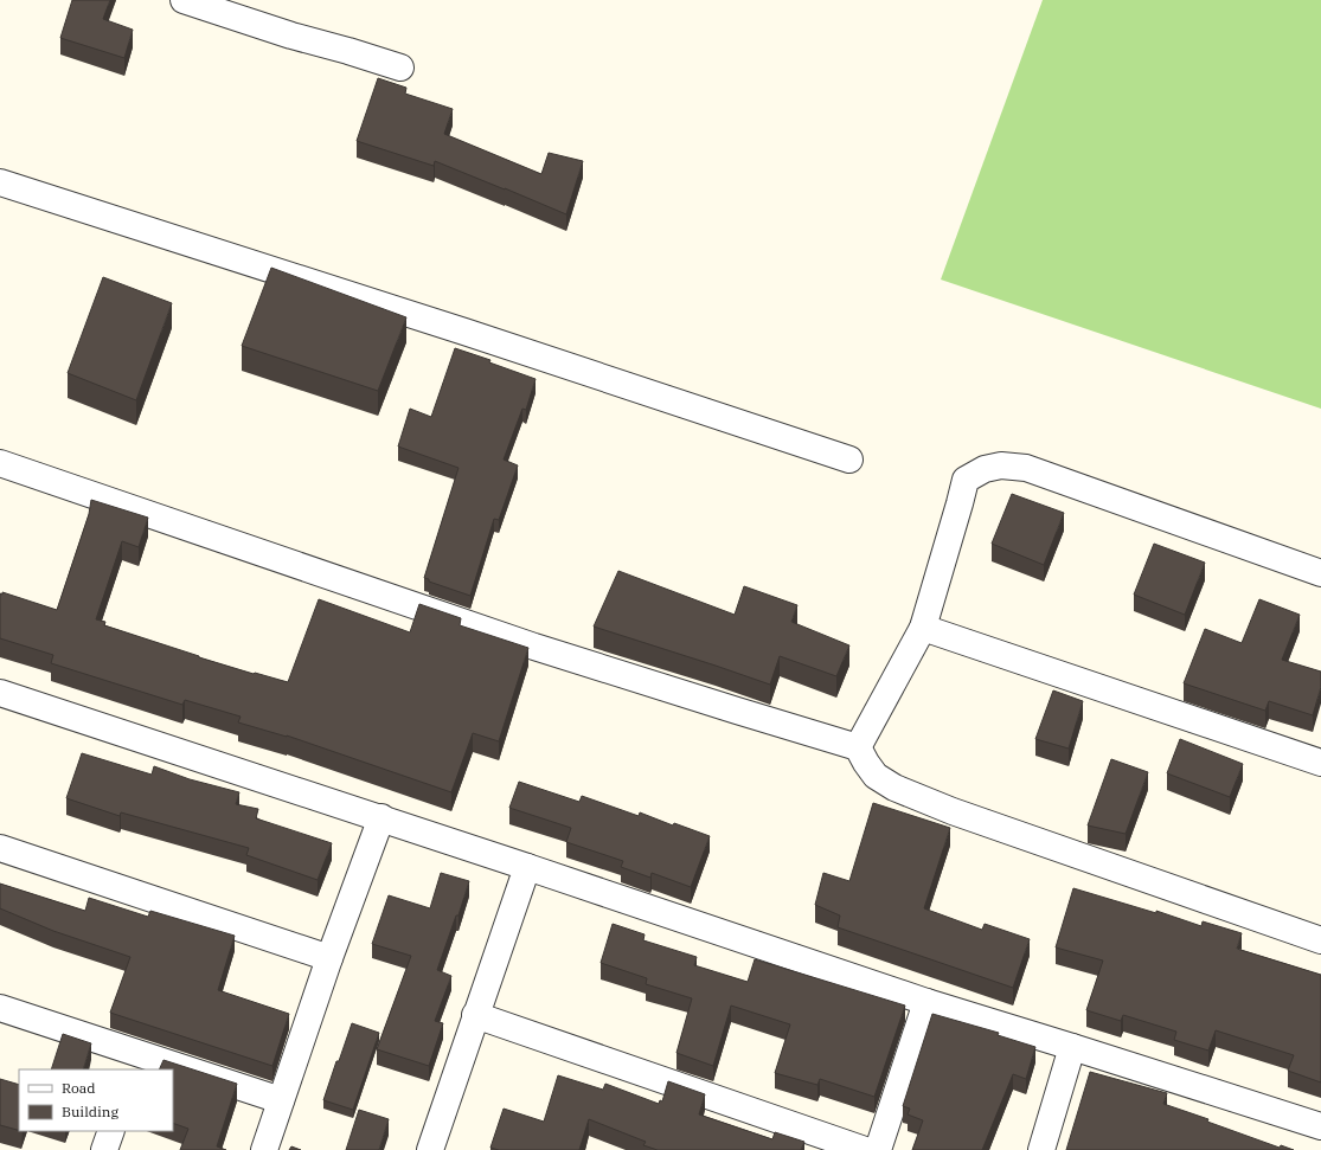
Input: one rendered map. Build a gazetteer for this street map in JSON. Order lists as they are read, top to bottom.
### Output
{
  "legend": ["Road", "Building"]
}
